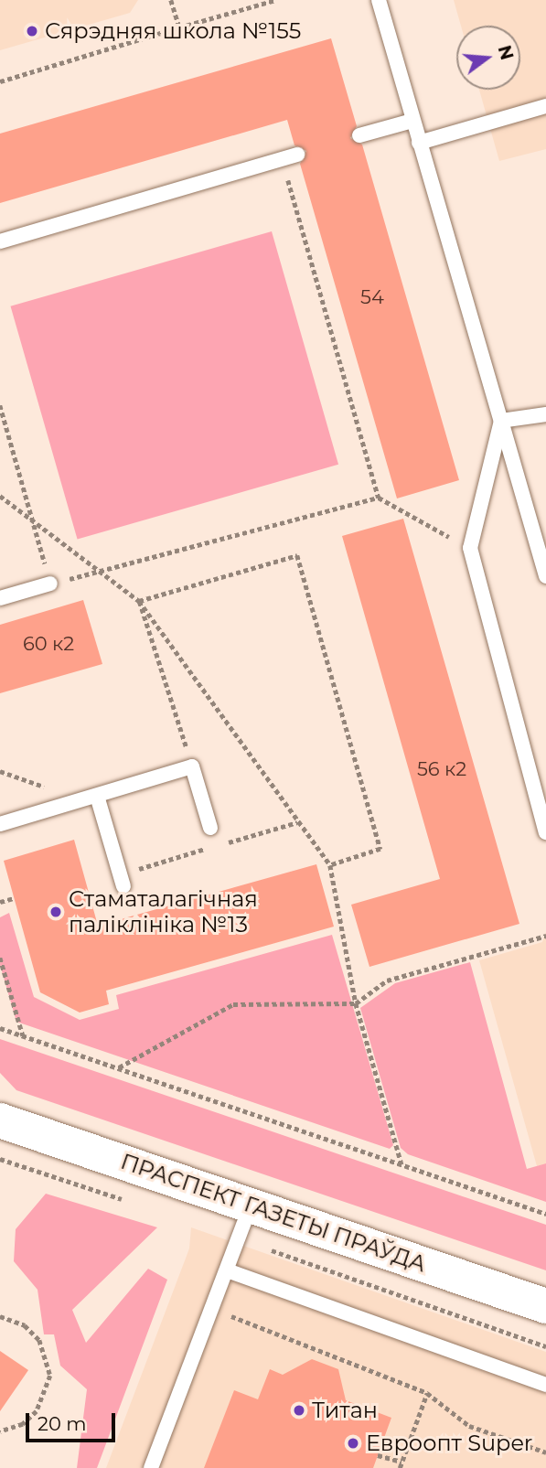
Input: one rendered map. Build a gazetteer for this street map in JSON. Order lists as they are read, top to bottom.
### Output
{
  "streets": {
    "main road": ["ПРАСПЕКТ ГАЗЕТЫ ПРАЎДА"]
  },
  "places": [
    "Сярэдняя школа №155",
    "Стаматалагічная паліклініка №13",
    "Титан",
    "Евроопт Super"
  ],
  "house_numbers": ["54", "60 к2", "56 к2"],
  "scale_bar": "20 m",
  "north": "right"
}
